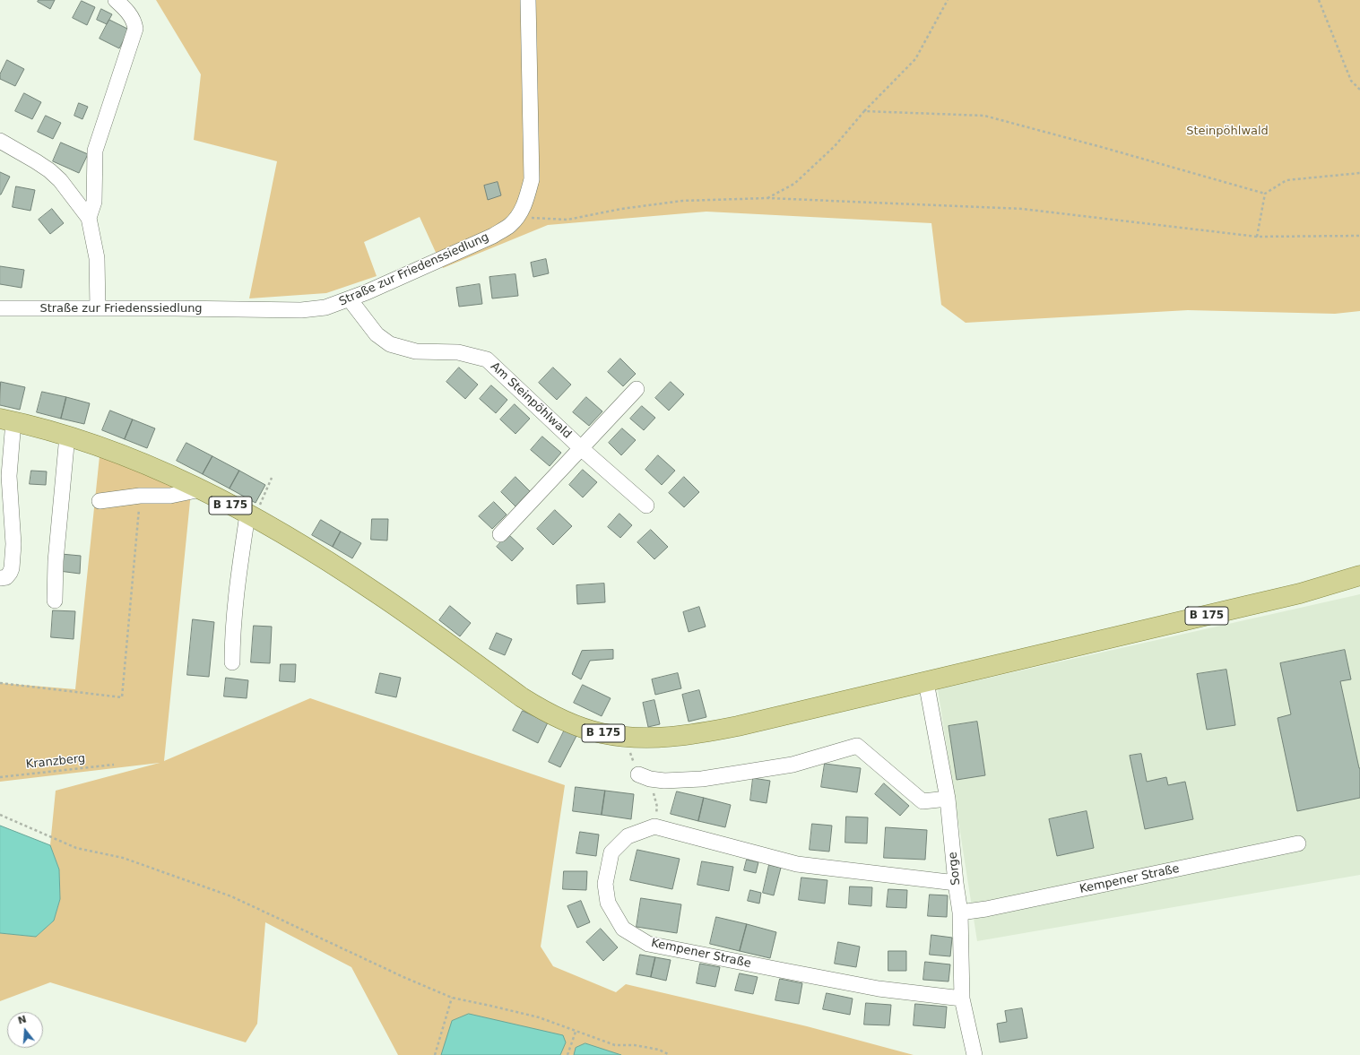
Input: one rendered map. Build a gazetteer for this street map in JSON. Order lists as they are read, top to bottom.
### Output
{
  "streets": {
    "main road": ["B 175"],
    "street": [
      "Straße zur Friedenssiedlung",
      "Am Steinpöhlwald",
      "Sorge",
      "Kempener Straße"
    ],
    "path": ["Kranzberg"]
  },
  "crossings": [
    ["Straße zur Friedenssiedlung", "Am Steinpöhlwald"],
    ["B 175", "Sorge"],
    ["Sorge", "Kempener Straße"]
  ],
  "parks": ["Steinpöhlwald"],
  "north": "top"
}
